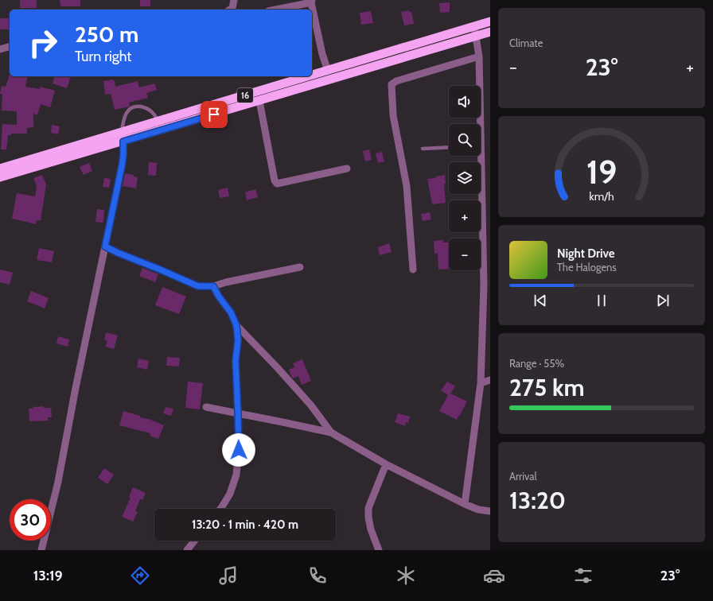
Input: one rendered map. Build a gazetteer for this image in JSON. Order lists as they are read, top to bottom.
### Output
{
  "streets": {
    "highway": ["16"]
  },
  "page": {
    "tile": [
      "Climate",
      ["Range · 55%", "275 km"],
      ["Arrival", "13:20"]
    ],
    "turn": ["250 m", "Turn right"],
    "heat": ["−", "23°", "+"],
    "map_buttons": ["+", "−"],
    "song": ["Night Drive", "The Halogens"],
    "limit": "30",
    "trip": "13:20 · 1 min · 420 m",
    "tabs": ["13:19", "23°"],
    "gauge": ["19", "km/h"]
  }
}
